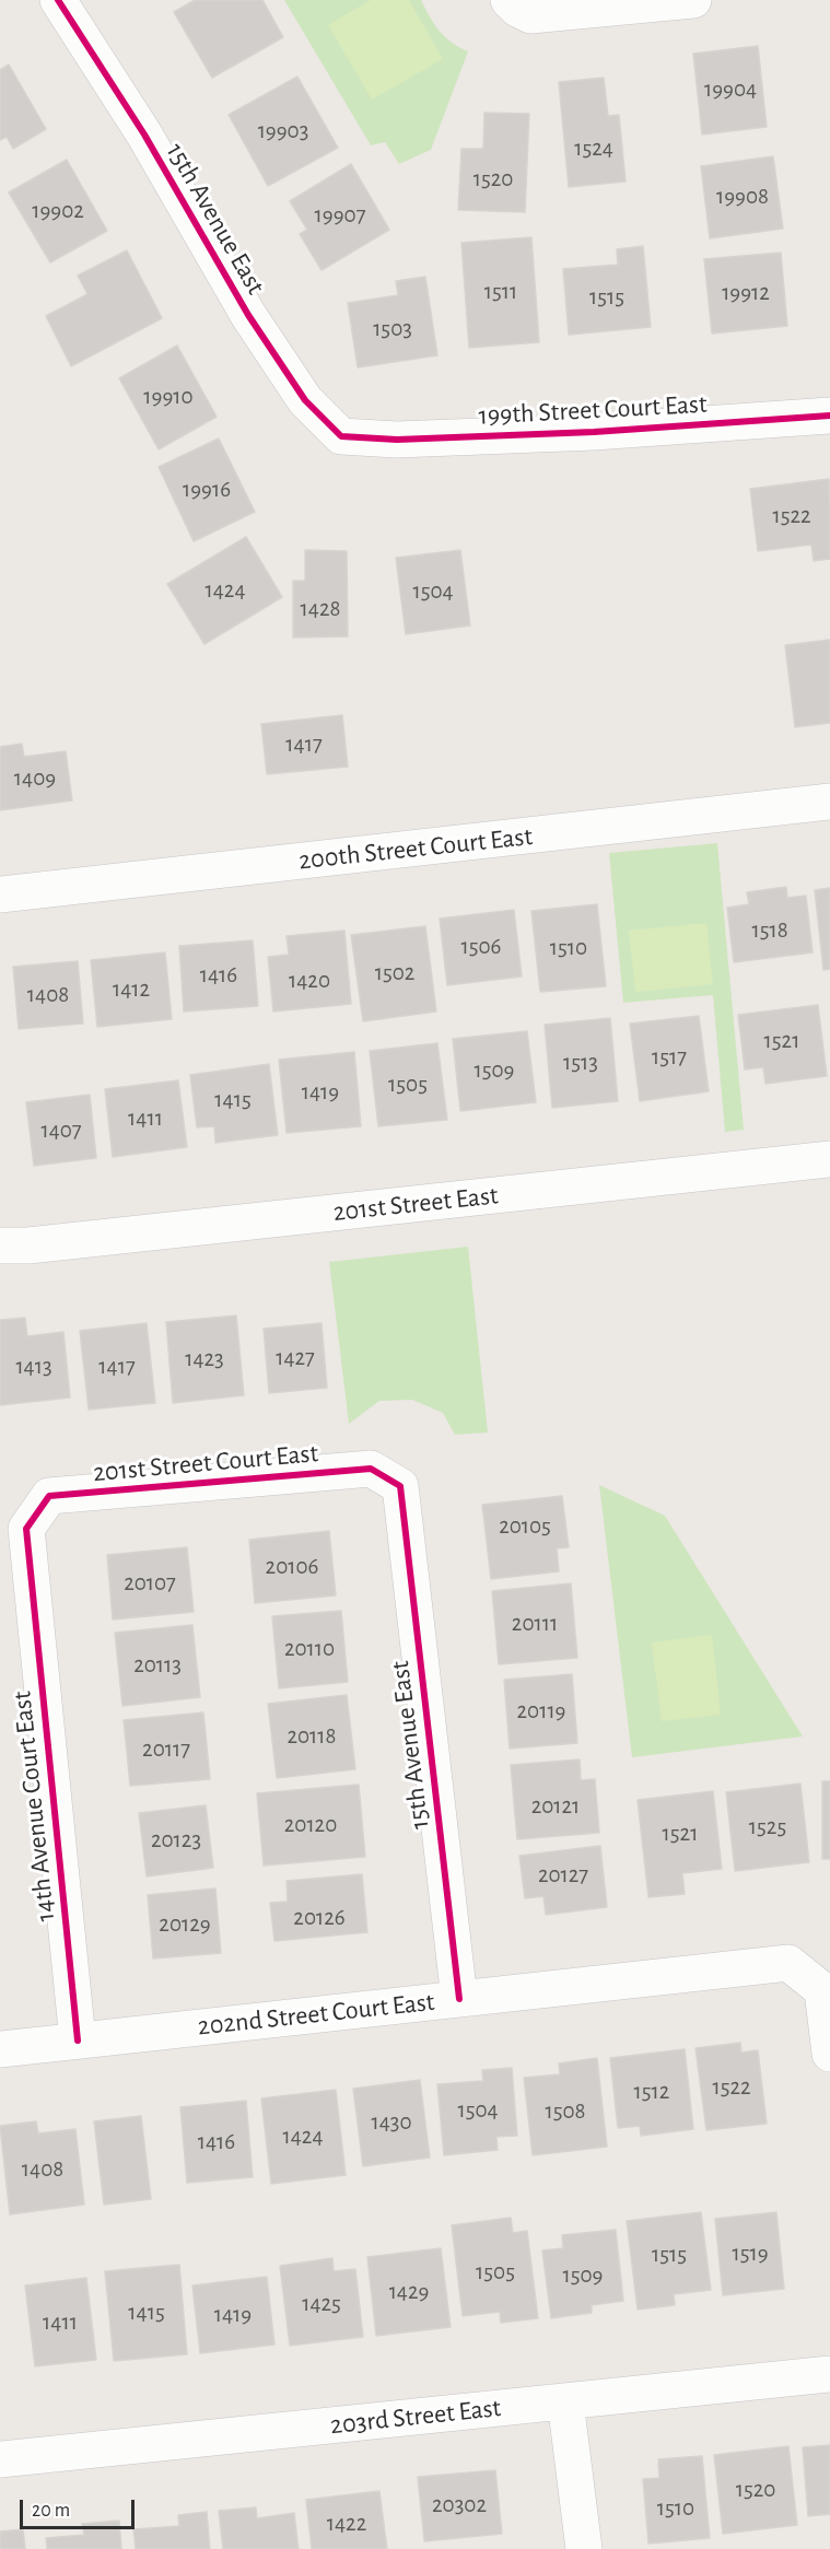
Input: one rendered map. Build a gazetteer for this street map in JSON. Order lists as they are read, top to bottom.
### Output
{
  "streets": {
    "street": [
      "15th Avenue East",
      "199th Street Court East",
      "200th Street Court East",
      "201st Street East",
      "201st Street Court East",
      "14th Avenue Court East",
      "202nd Street Court East",
      "203rd Street East"
    ]
  },
  "crossings": [
    ["15th Avenue East", "199th Street Court East"],
    ["15th Avenue East", "201st Street Court East"],
    ["15th Avenue East", "202nd Street Court East"],
    ["201st Street Court East", "14th Avenue Court East"],
    ["14th Avenue Court East", "202nd Street Court East"]
  ],
  "house_numbers": [
    "19904",
    "19903",
    "1524",
    "1520",
    "19908",
    "19902",
    "19907",
    "1511",
    "19912",
    "1515",
    "1503",
    "19910",
    "19916",
    "1522",
    "1424",
    "1504",
    "1428",
    "1417",
    "1409",
    "1518",
    "1506",
    "1510",
    "1502",
    "1416",
    "1420",
    "1412",
    "1408",
    "1521",
    "1517",
    "1513",
    "1509",
    "1505",
    "1419",
    "1415",
    "1411",
    "1407",
    "1427",
    "1423",
    "1413",
    "1417",
    "20105",
    "20106",
    "20107",
    "20111",
    "20110",
    "20113",
    "20119",
    "20118",
    "20117",
    "20121",
    "20120",
    "1525",
    "1521",
    "20123",
    "20127",
    "20126",
    "20129",
    "1522",
    "1512",
    "1504",
    "1508",
    "1430",
    "1424",
    "1416",
    "1408",
    "1519",
    "1515",
    "1505",
    "1509",
    "1429",
    "1425",
    "1415",
    "1419",
    "1411",
    "1520",
    "20302",
    "1510",
    "1422"
  ],
  "scale_bar": "20 m"
}
